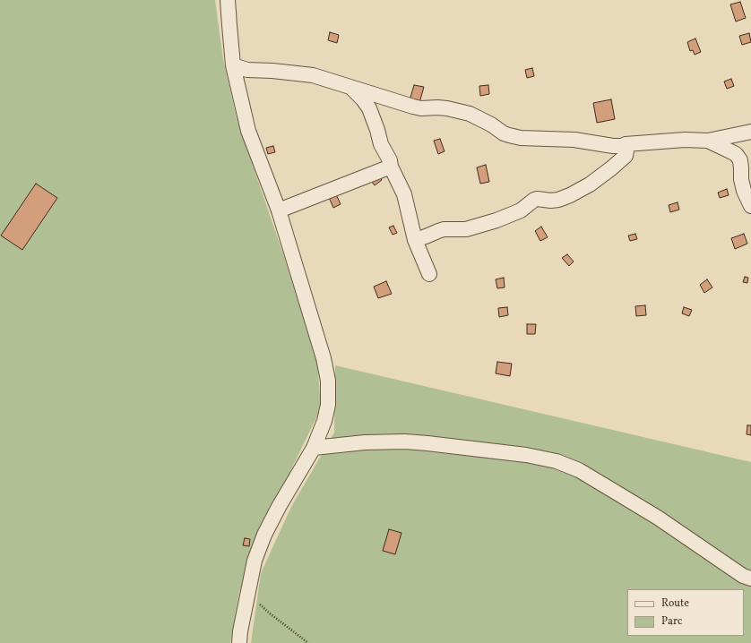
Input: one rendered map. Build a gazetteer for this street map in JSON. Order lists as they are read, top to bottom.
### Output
{
  "legend": ["Route", "Parc"]
}
